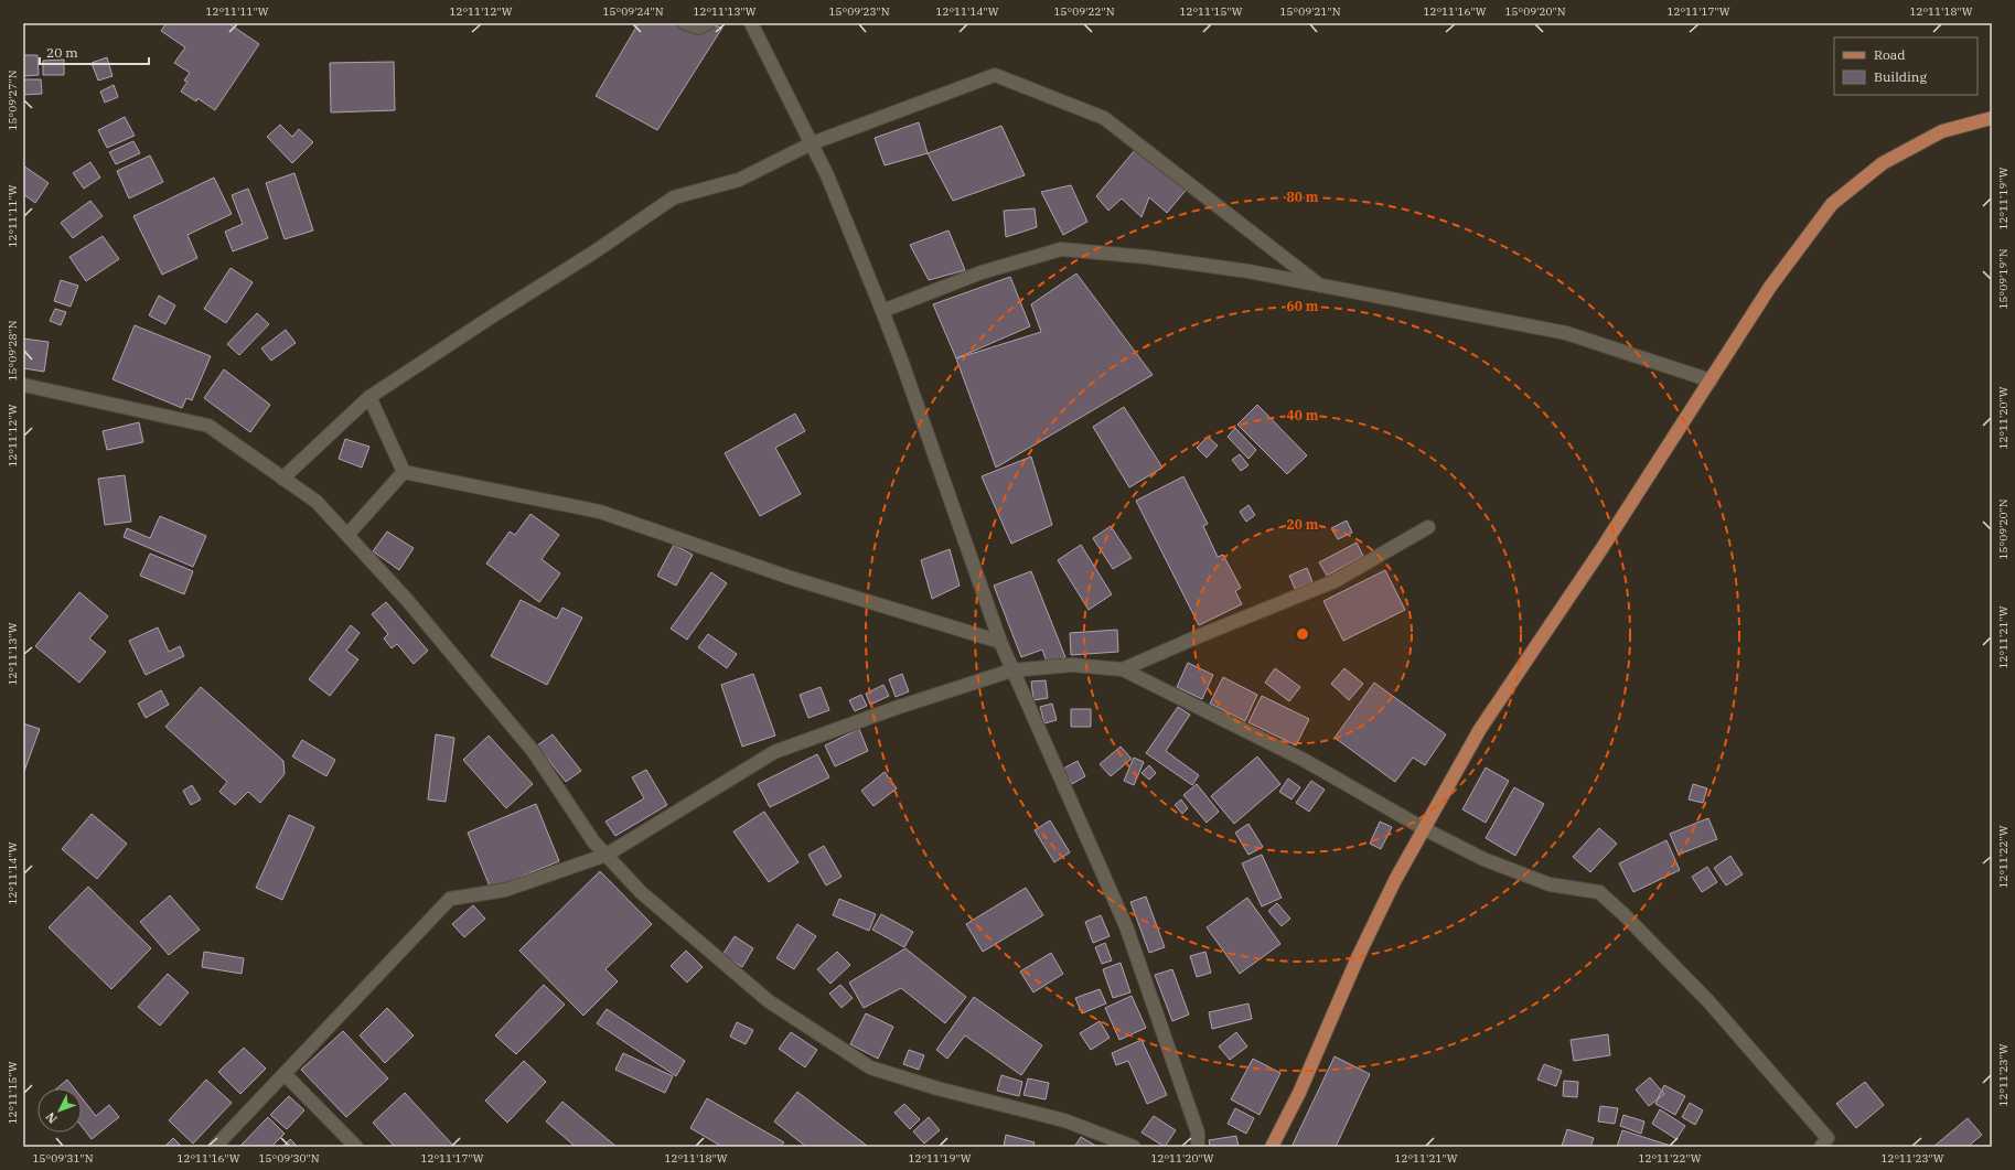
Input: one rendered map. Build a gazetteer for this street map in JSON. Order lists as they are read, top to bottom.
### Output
{
  "legend": ["Road", "Building"],
  "scale_bar": "20 m",
  "north": "bottom left",
  "coordinates": [
    "12°11'11\"W",
    "12°11'12\"W",
    "15°09'24\"N",
    "12°11'13\"W",
    "15°09'23\"N",
    "12°11'14\"W",
    "15°09'22\"N",
    "12°11'15\"W",
    "15°09'21\"N",
    "12°11'16\"W",
    "15°09'20\"N",
    "12°11'17\"W",
    "12°11'18\"W",
    "15°09'27\"N",
    "12°11'19\"W",
    "15°09'19\"N",
    "15°09'28\"N",
    "12°11'20\"W",
    "12°11'21\"W",
    "12°11'22\"W",
    "12°11'23\"W",
    "15°09'31\"N",
    "15°09'30\"N"
  ],
  "rings": [
    "80 m",
    "60 m",
    "40 m",
    "20 m"
  ]
}
